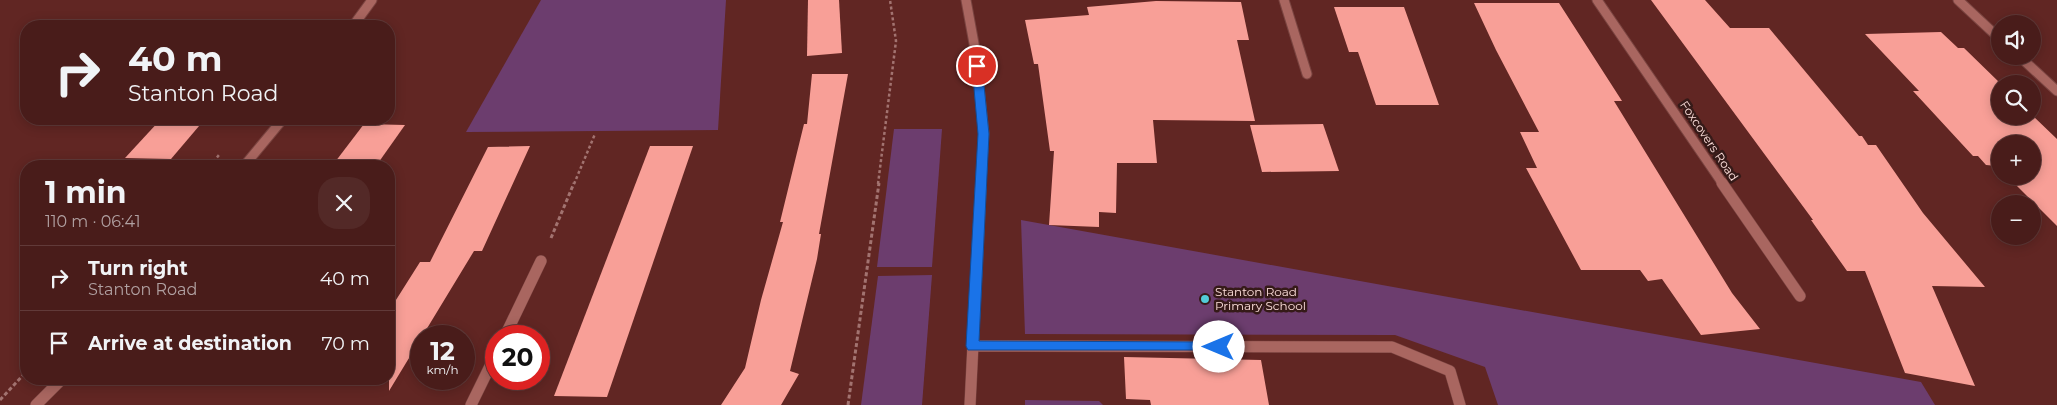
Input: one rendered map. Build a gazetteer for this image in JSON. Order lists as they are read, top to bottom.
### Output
{
  "streets": {
    "street": ["Foxcovers Road"]
  },
  "places": ["Stanton Road Primary School"],
  "page": {
    "map_buttons": ["+", "−"],
    "turn": ["40 m", "Stanton Road"],
    "heading": ["1 min", "110 m · 06:41"],
    "list": [
      {
        "name": "Turn right",
        "note": "Stanton Road",
        "value": "40 m"
      },
      {
        "name": "Arrive at destination",
        "value": "70 m"
      }
    ],
    "speed": "12 km/h",
    "limit": "20"
  }
}
